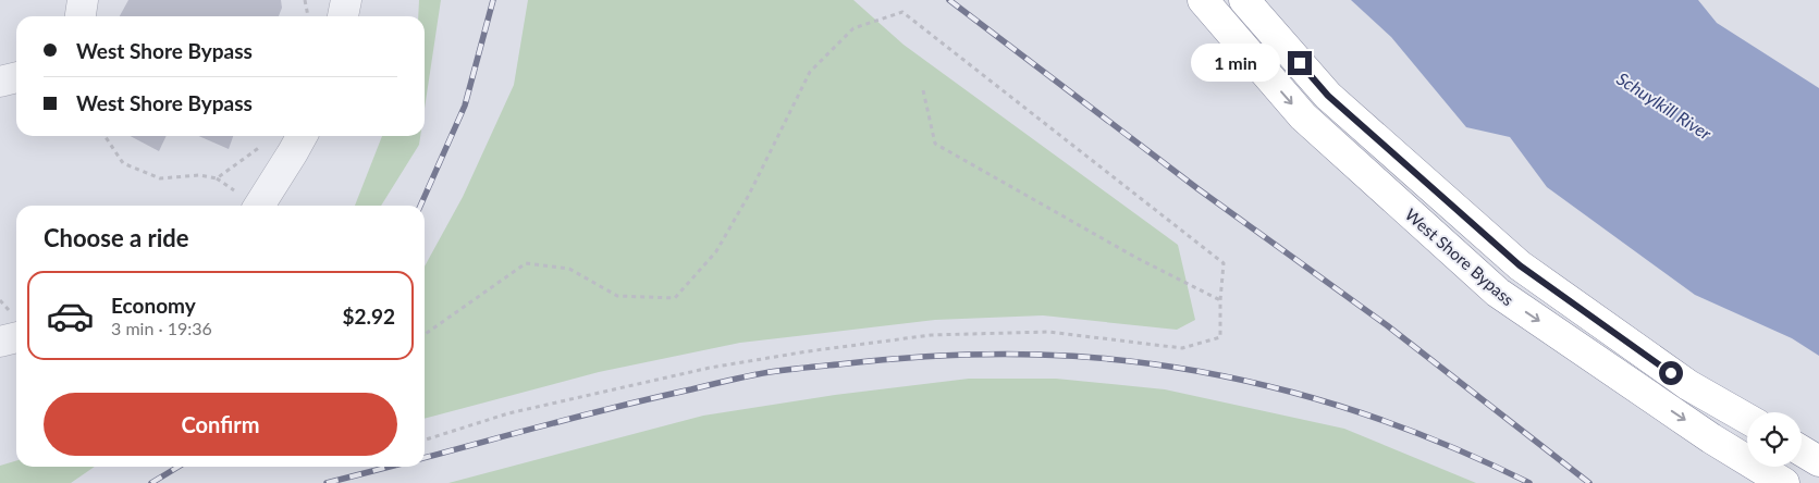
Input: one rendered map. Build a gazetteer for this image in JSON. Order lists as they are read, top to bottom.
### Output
{
  "streets": {
    "highway": ["West Shore Bypass"]
  },
  "water": ["Schuylkill River"],
  "page": {
    "banner": ["West Shore Bypass", "West Shore Bypass"],
    "bubble": "1 min",
    "heading": "Choose a ride",
    "list": [
      {
        "name": "Economy",
        "note": "3 min · 19:36",
        "value": "$2.92"
      }
    ],
    "buttons": "Confirm"
  }
}
